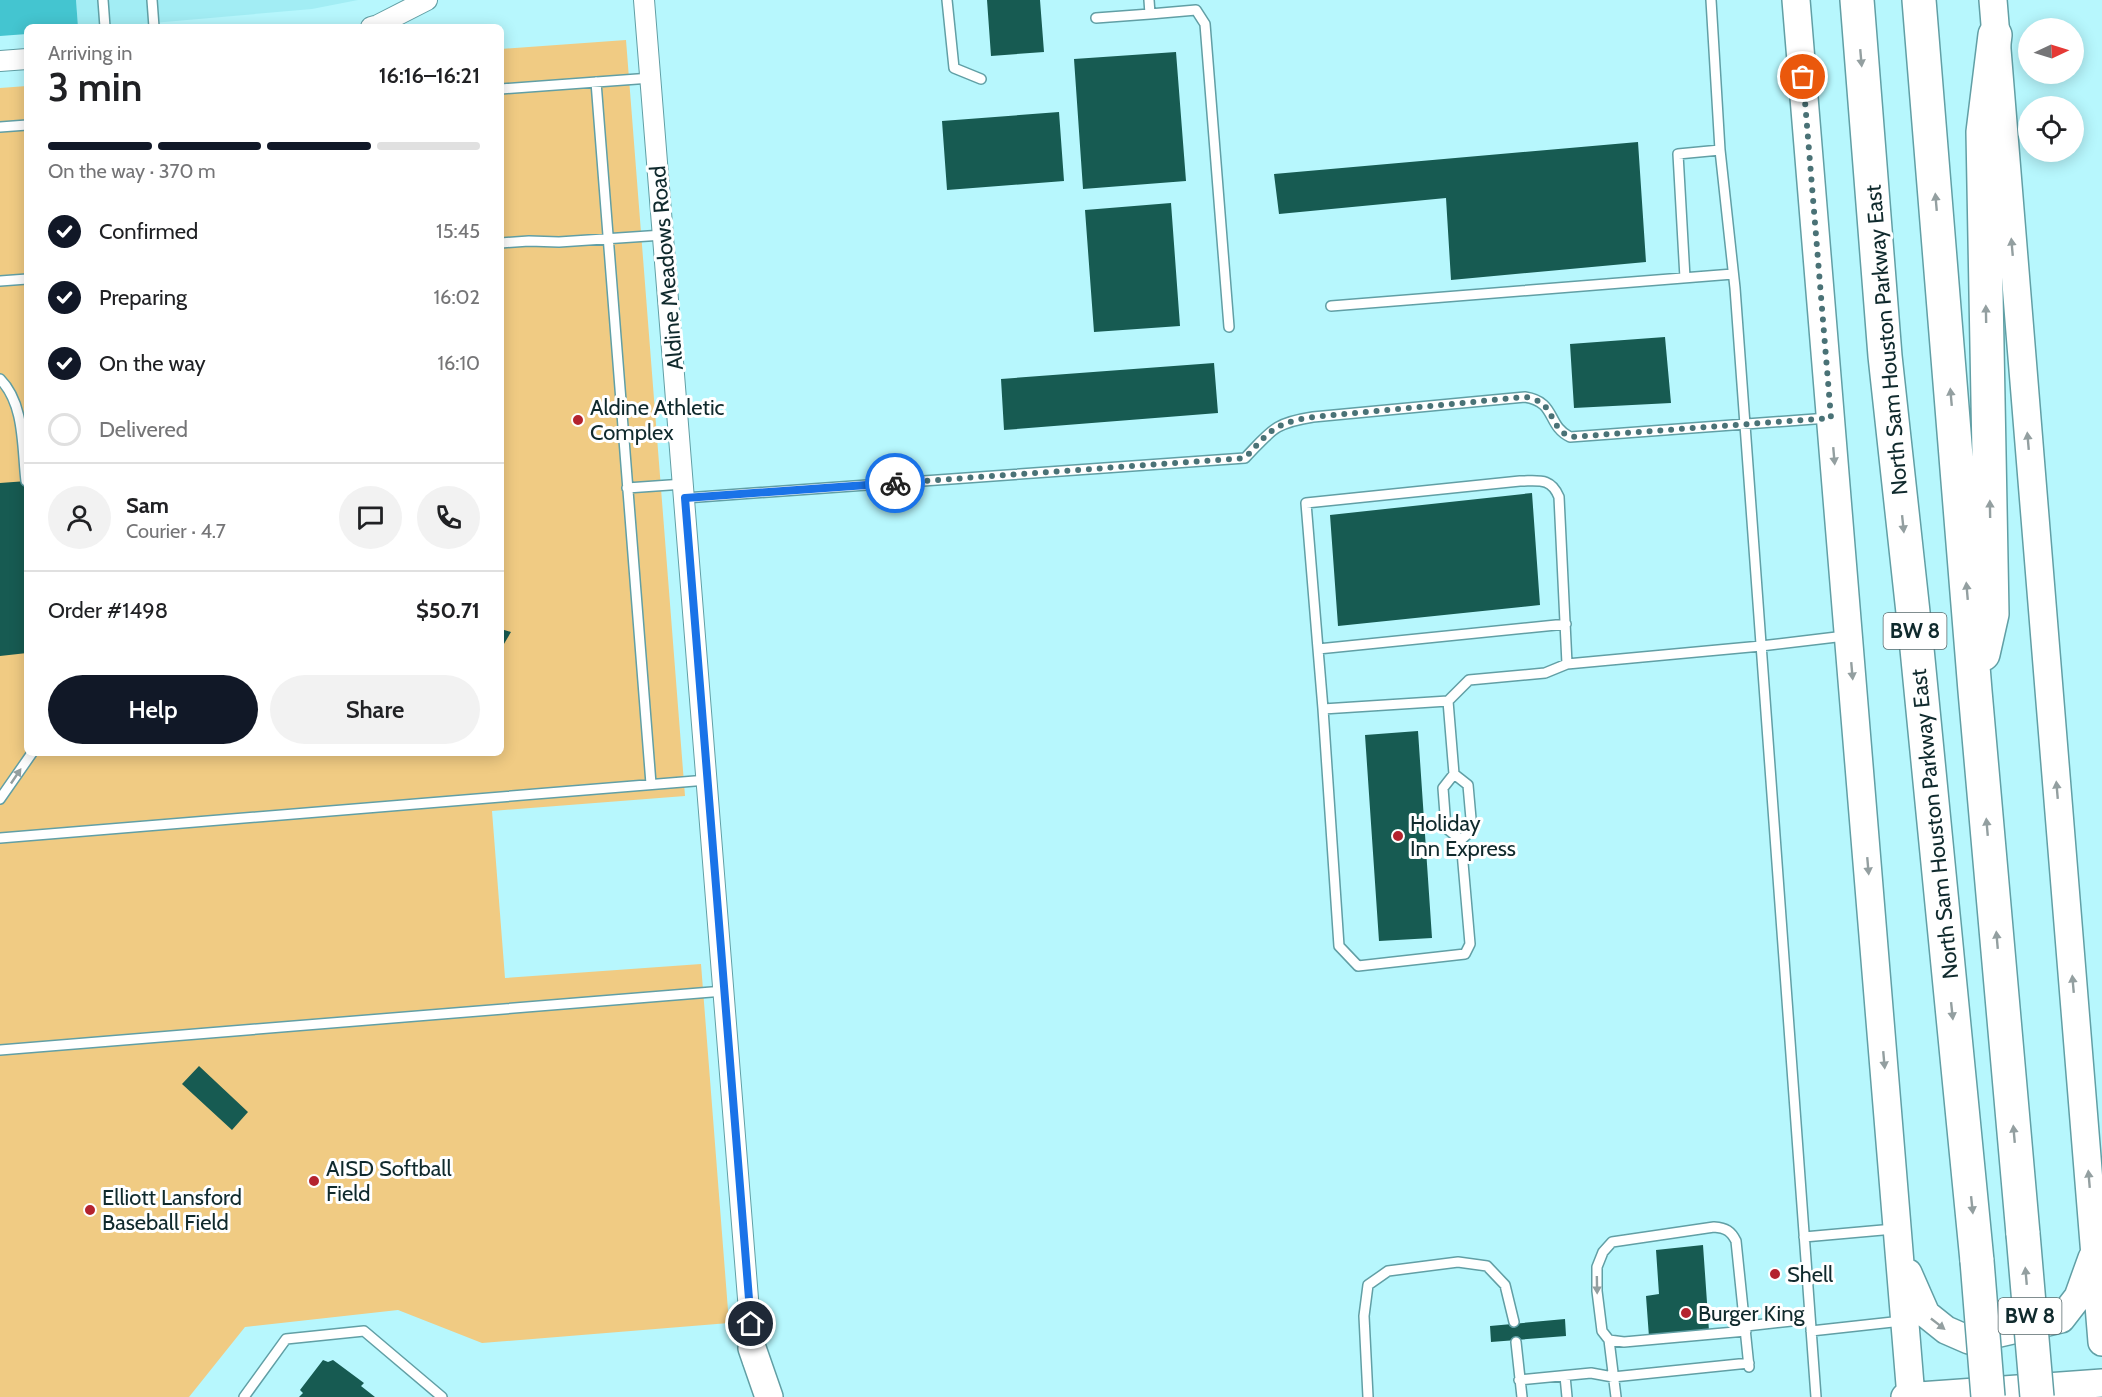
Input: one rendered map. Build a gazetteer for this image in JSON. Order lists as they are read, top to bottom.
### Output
{
  "streets": {
    "highway": ["North Sam Houston Parkway East", "BW 8"],
    "street": ["Aldine Meadows Road"]
  },
  "places": [
    "Aldine Athletic Complex",
    "Holiday Inn Express",
    "AISD Softball Field",
    "Elliott Lansford Baseball Field",
    "Shell",
    "Burger King"
  ],
  "north": "right",
  "page": {
    "heading": ["3 min", "Arriving in", "16:16–16:21"],
    "panel": [
      "Sam",
      "Courier · 4.7",
      "Order #1498",
      "$50.71"
    ],
    "bar": "On the way · 370 m",
    "list": [
      ["Confirmed", "15:45"],
      ["Preparing", "16:02"],
      ["On the way", "16:10"],
      "Delivered"
    ],
    "buttons": ["Help", "Share"]
  }
}
